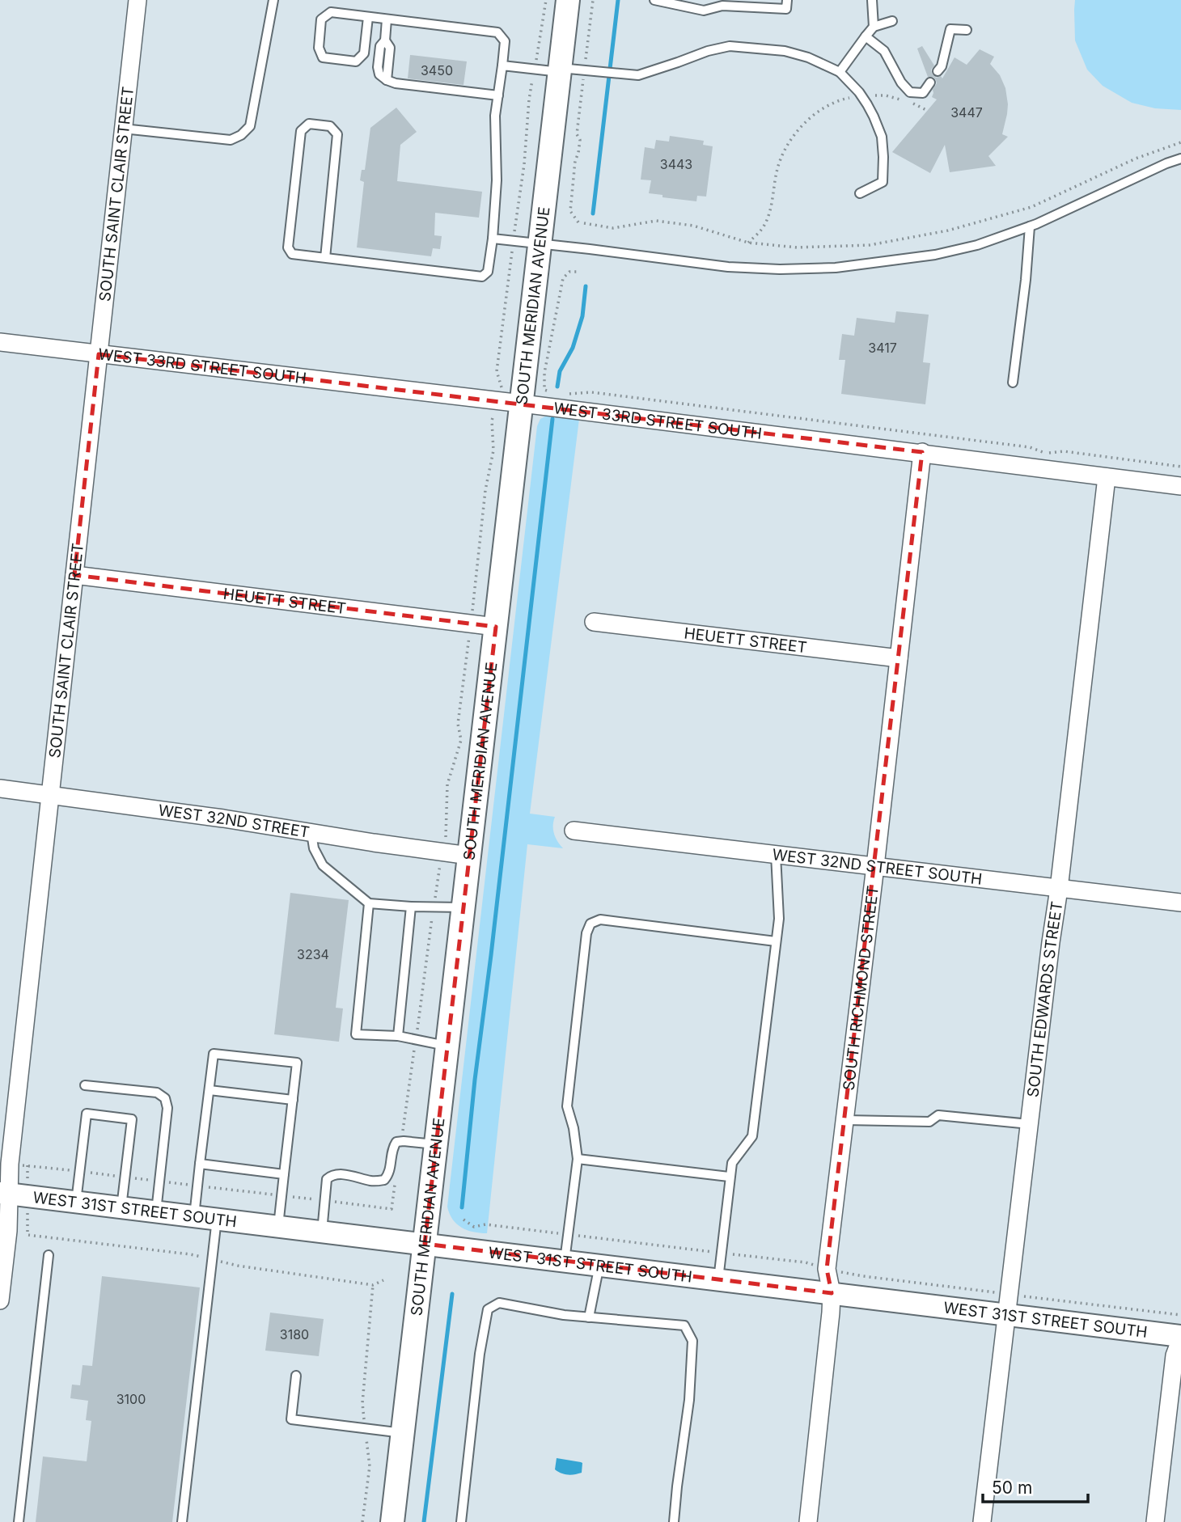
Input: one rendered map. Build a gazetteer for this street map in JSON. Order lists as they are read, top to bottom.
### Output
{
  "streets": {
    "main road": ["SOUTH MERIDIAN AVENUE"],
    "street": [
      "SOUTH SAINT CLAIR STREET",
      "WEST 33RD STREET SOUTH",
      "HEUETT STREET",
      "WEST 32ND STREET",
      "WEST 32ND STREET SOUTH",
      "SOUTH RICHMOND STREET",
      "SOUTH EDWARDS STREET",
      "WEST 31ST STREET SOUTH"
    ]
  },
  "crossings": [
    ["SOUTH SAINT CLAIR STREET", "WEST 33RD STREET SOUTH"],
    ["SOUTH SAINT CLAIR STREET", "HEUETT STREET"],
    ["SOUTH SAINT CLAIR STREET", "WEST 32ND STREET"],
    ["SOUTH SAINT CLAIR STREET", "WEST 31ST STREET SOUTH"],
    ["SOUTH MERIDIAN AVENUE", "WEST 33RD STREET SOUTH"],
    ["SOUTH MERIDIAN AVENUE", "HEUETT STREET"],
    ["SOUTH MERIDIAN AVENUE", "WEST 32ND STREET"],
    ["SOUTH MERIDIAN AVENUE", "WEST 31ST STREET SOUTH"],
    ["WEST 33RD STREET SOUTH", "SOUTH RICHMOND STREET"],
    ["WEST 33RD STREET SOUTH", "SOUTH EDWARDS STREET"],
    ["HEUETT STREET", "SOUTH RICHMOND STREET"],
    ["WEST 32ND STREET SOUTH", "SOUTH RICHMOND STREET"],
    ["WEST 32ND STREET SOUTH", "SOUTH EDWARDS STREET"],
    ["SOUTH RICHMOND STREET", "WEST 31ST STREET SOUTH"],
    ["SOUTH EDWARDS STREET", "WEST 31ST STREET SOUTH"]
  ],
  "house_numbers": [
    "3450",
    "3447",
    "3443",
    "3417",
    "3234",
    "3180",
    "3100"
  ],
  "scale_bar": "50 m"
}
